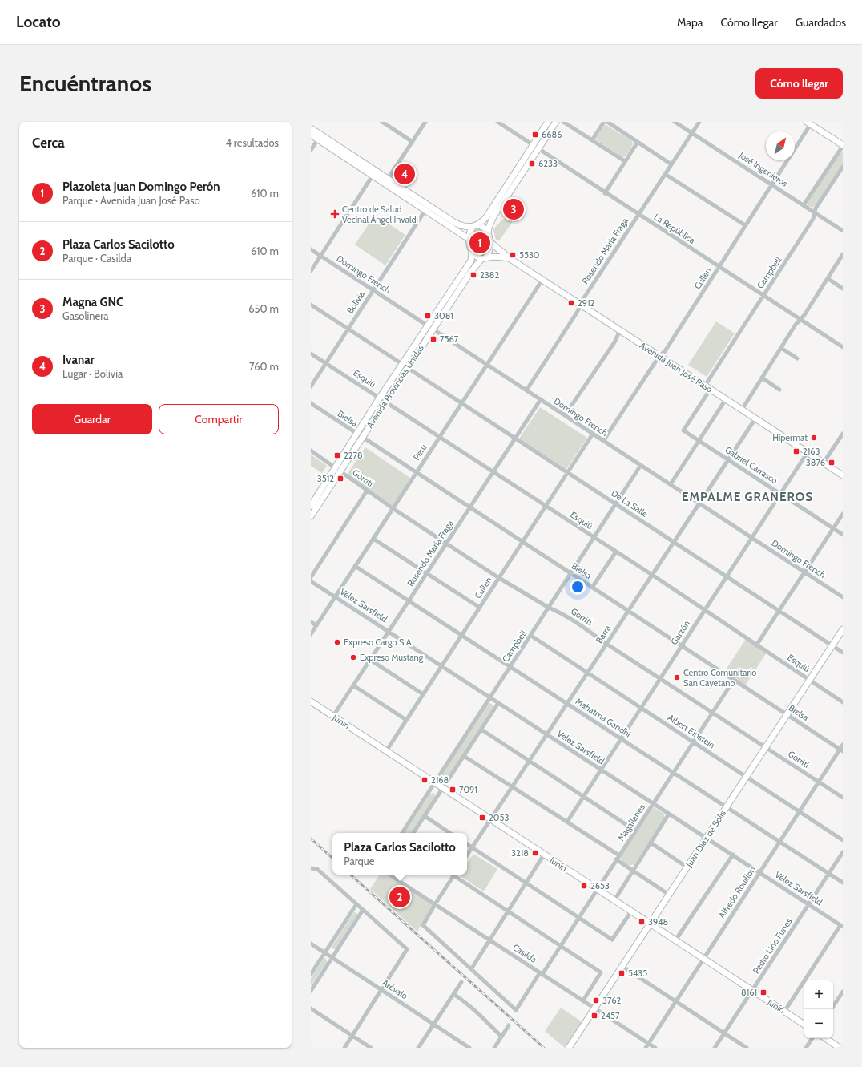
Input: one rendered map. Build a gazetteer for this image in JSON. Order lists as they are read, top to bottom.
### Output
{
  "streets": {
    "main road": [
      "Avenida Juan José Paso",
      "Avenida Provincias Unidas",
      "Junín",
      "Juan Díaz de Solís"
    ],
    "street": [
      "José Ingenieros",
      "La República",
      "Rosendo María Fraga",
      "Campbell",
      "Domingo French",
      "Cullen",
      "Bolivia",
      "Esquiú",
      "Bielsa",
      "Perú",
      "Gabriel Carrasco",
      "Gorriti",
      "De La Salle",
      "Vélez Sarsfield",
      "Garzón",
      "Barra",
      "Mahatma Gandhi",
      "Albert Einstein",
      "Magallanes",
      "Alfredo Rouillón",
      "Pedro Lino Funes",
      "Casilda",
      "Arévalo"
    ]
  },
  "crossings": [
    ["José Ingenieros", "Rosendo María Fraga"],
    ["José Ingenieros", "Campbell"],
    ["José Ingenieros", "Cullen"],
    ["La República", "Rosendo María Fraga"],
    ["La República", "Campbell"],
    ["La República", "Cullen"],
    ["Rosendo María Fraga", "Domingo French"],
    ["Rosendo María Fraga", "Avenida Juan José Paso"],
    ["Rosendo María Fraga", "Esquiú"],
    ["Rosendo María Fraga", "Bielsa"],
    ["Rosendo María Fraga", "Gorriti"],
    ["Rosendo María Fraga", "De La Salle"],
    ["Rosendo María Fraga", "Vélez Sarsfield"],
    ["Rosendo María Fraga", "Mahatma Gandhi"],
    ["Rosendo María Fraga", "Junín"],
    ["Campbell", "Domingo French"],
    ["Campbell", "Avenida Juan José Paso"],
    ["Campbell", "Esquiú"],
    ["Campbell", "Bielsa"],
    ["Campbell", "Gorriti"],
    ["Campbell", "De La Salle"],
    ["Campbell", "Vélez Sarsfield"],
    ["Campbell", "Mahatma Gandhi"],
    ["Campbell", "Junín"],
    ["Campbell", "Albert Einstein"],
    ["Domingo French", "Cullen"],
    ["Domingo French", "Bolivia"],
    ["Domingo French", "Avenida Provincias Unidas"],
    ["Domingo French", "Perú"],
    ["Domingo French", "Garzón"],
    ["Domingo French", "Barra"],
    ["Cullen", "Avenida Juan José Paso"],
    ["Cullen", "Esquiú"],
    ["Cullen", "Bielsa"],
    ["Cullen", "Gorriti"],
    ["Cullen", "De La Salle"],
    ["Cullen", "Vélez Sarsfield"],
    ["Cullen", "Mahatma Gandhi"],
    ["Cullen", "Junín"],
    ["Bolivia", "Esquiú"],
    ["Avenida Juan José Paso", "Avenida Provincias Unidas"],
    ["Avenida Juan José Paso", "Perú"],
    ["Avenida Juan José Paso", "Gabriel Carrasco"],
    ["Avenida Juan José Paso", "Garzón"],
    ["Avenida Juan José Paso", "Barra"],
    ["Esquiú", "Avenida Provincias Unidas"],
    ["Esquiú", "Perú"],
    ["Esquiú", "Garzón"],
    ["Esquiú", "Barra"],
    ["Esquiú", "Juan Díaz de Solís"],
    ["Avenida Provincias Unidas", "Bielsa"],
    ["Avenida Provincias Unidas", "Gorriti"],
    ["Avenida Provincias Unidas", "De La Salle"],
    ["Bielsa", "Perú"],
    ["Bielsa", "Garzón"],
    ["Bielsa", "Barra"],
    ["Bielsa", "Magallanes"],
    ["Bielsa", "Juan Díaz de Solís"],
    ["Bielsa", "Alfredo Rouillón"],
    ["Perú", "Gorriti"],
    ["Perú", "De La Salle"],
    ["Perú", "Vélez Sarsfield"],
    ["Perú", "Mahatma Gandhi"],
    ["Gabriel Carrasco", "Garzón"],
    ["Gabriel Carrasco", "Barra"],
    ["Gorriti", "Garzón"],
    ["Gorriti", "Barra"],
    ["Gorriti", "Magallanes"],
    ["Gorriti", "Juan Díaz de Solís"],
    ["Gorriti", "Alfredo Rouillón"],
    ["De La Salle", "Garzón"],
    ["De La Salle", "Barra"],
    ["De La Salle", "Juan Díaz de Solís"],
    ["Vélez Sarsfield", "Garzón"],
    ["Vélez Sarsfield", "Barra"],
    ["Vélez Sarsfield", "Magallanes"],
    ["Vélez Sarsfield", "Juan Díaz de Solís"],
    ["Vélez Sarsfield", "Alfredo Rouillón"],
    ["Vélez Sarsfield", "Pedro Lino Funes"],
    ["Garzón", "Mahatma Gandhi"],
    ["Garzón", "Albert Einstein"],
    ["Barra", "Mahatma Gandhi"],
    ["Barra", "Junín"],
    ["Barra", "Albert Einstein"],
    ["Mahatma Gandhi", "Magallanes"],
    ["Mahatma Gandhi", "Juan Díaz de Solís"],
    ["Mahatma Gandhi", "Alfredo Rouillón"],
    ["Mahatma Gandhi", "Pedro Lino Funes"],
    ["Junín", "Magallanes"],
    ["Junín", "Juan Díaz de Solís"],
    ["Junín", "Alfredo Rouillón"],
    ["Junín", "Pedro Lino Funes"],
    ["Albert Einstein", "Magallanes"],
    ["Albert Einstein", "Juan Díaz de Solís"],
    ["Albert Einstein", "Alfredo Rouillón"],
    ["Magallanes", "Casilda"],
    ["Juan Díaz de Solís", "Casilda"],
    ["Alfredo Rouillón", "Casilda"]
  ],
  "districts": ["EMPALME GRANEROS"],
  "places": {
    "transit": [
      "6686",
      "6233",
      "5530",
      "2382",
      "2912",
      "3081",
      "7567",
      "2163",
      "2278",
      "3876",
      "3512",
      "2168",
      "7091",
      "2053",
      "3218",
      "2653",
      "3948",
      "5435",
      "8161",
      "3762",
      "2457"
    ],
    "health": ["Centro de Salud Vecinal Ángel Invaldi"],
    "other": [
      "Hipermat",
      "Expreso Cargo S.A",
      "Expreso Mustang",
      "Centro Comunitario San Cayetano"
    ]
  },
  "north": "top right",
  "page": {
    "header": "Locato",
    "nav": ["Mapa", "Cómo llegar", "Guardados"],
    "buttons": [
      "Cómo llegar",
      ["Guardar", "Compartir"]
    ],
    "title": "Encuéntranos",
    "heading": ["Cerca", "4 resultados"],
    "pins": [
      "4",
      "3",
      "1",
      "2"
    ],
    "list": [
      {
        "mark": "1",
        "name": "Plazoleta Juan Domingo Perón",
        "note": "Parque · Avenida Juan José Paso",
        "value": "610 m"
      },
      {
        "mark": "2",
        "name": "Plaza Carlos Sacilotto",
        "note": "Parque · Casilda",
        "value": "610 m"
      },
      {
        "mark": "3",
        "name": "Magna GNC",
        "note": "Gasolinera",
        "value": "650 m"
      },
      {
        "mark": "4",
        "name": "Ivanar",
        "note": "Lugar · Bolivia",
        "value": "760 m"
      }
    ],
    "popup": ["Plaza Carlos Sacilotto", "Parque"],
    "map_buttons": ["+", "−"]
  }
}
